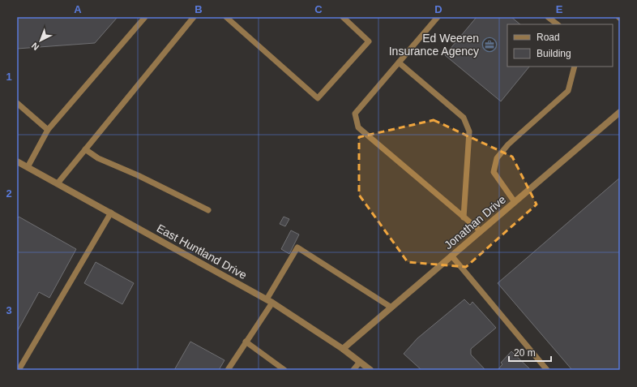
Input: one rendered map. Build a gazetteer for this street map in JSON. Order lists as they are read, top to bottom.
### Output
{
  "streets": {
    "street": ["Jonathan Drive", "East Huntland Drive"]
  },
  "crossings": [
    ["Jonathan Drive", "East Huntland Drive"]
  ],
  "places": {
    "office": ["Ed Weeren Insurance Agency"]
  },
  "legend": ["Road", "Building"],
  "scale_bar": "20 m",
  "north": "bottom left",
  "grid": {
    "columns": [
      "A",
      "B",
      "C",
      "D",
      "E"
    ],
    "rows": ["1", "2", "3"]
  }
}
